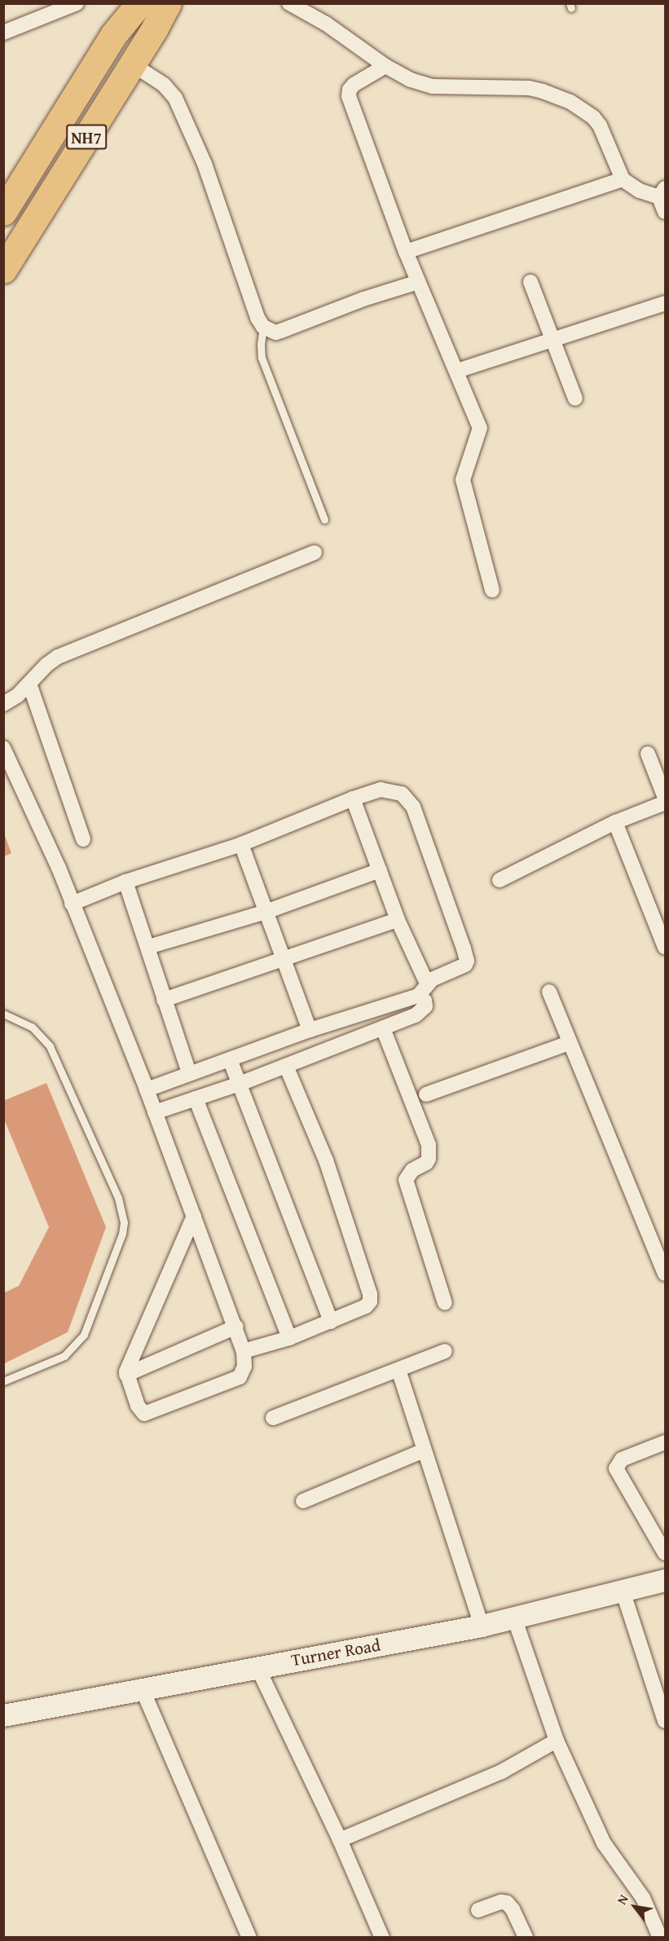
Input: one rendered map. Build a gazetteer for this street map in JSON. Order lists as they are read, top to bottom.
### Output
{
  "streets": {
    "highway": ["NH7"],
    "main road": ["Turner Road"]
  },
  "north": "top left"
}
